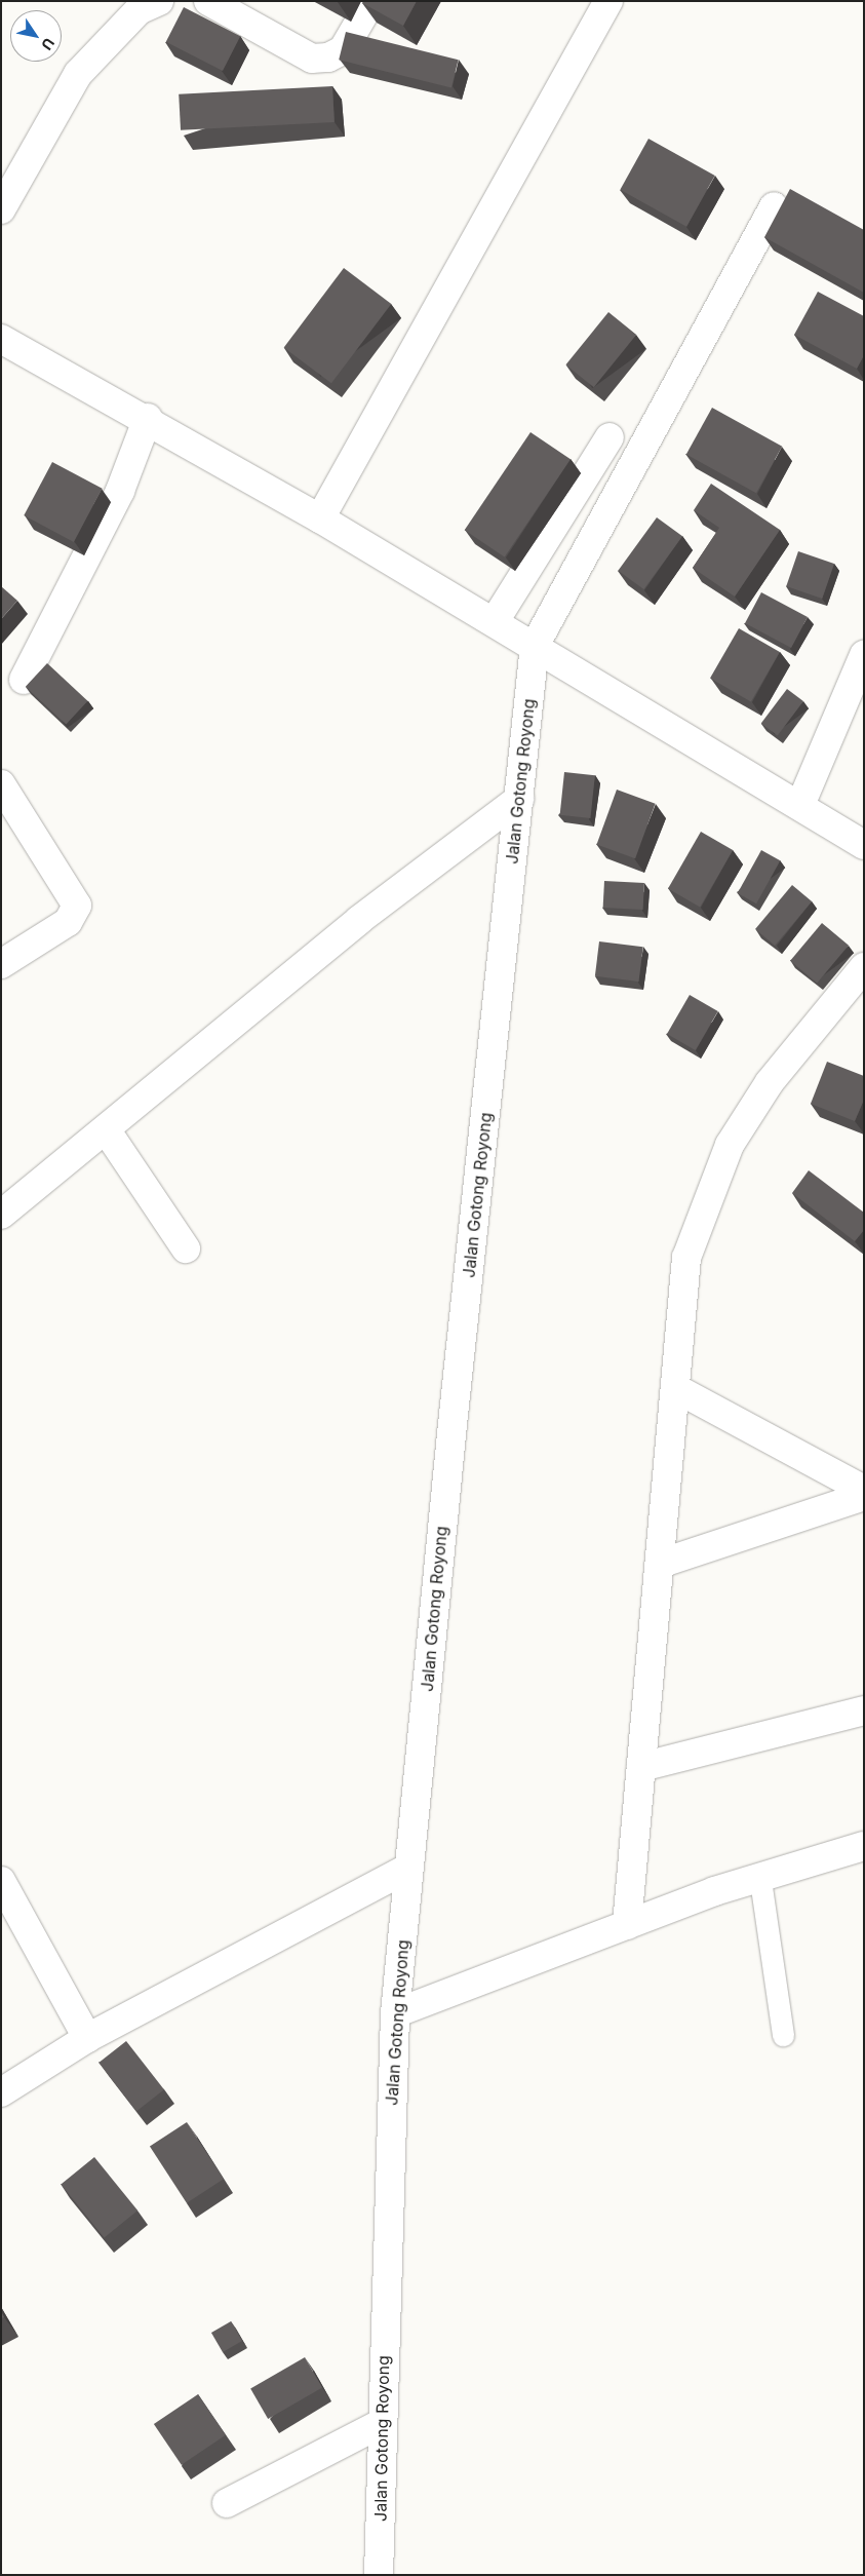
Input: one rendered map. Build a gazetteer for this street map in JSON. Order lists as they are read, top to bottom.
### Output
{
  "streets": {
    "street": ["Jalan Gotong Royong"]
  },
  "north": "bottom right"
}
